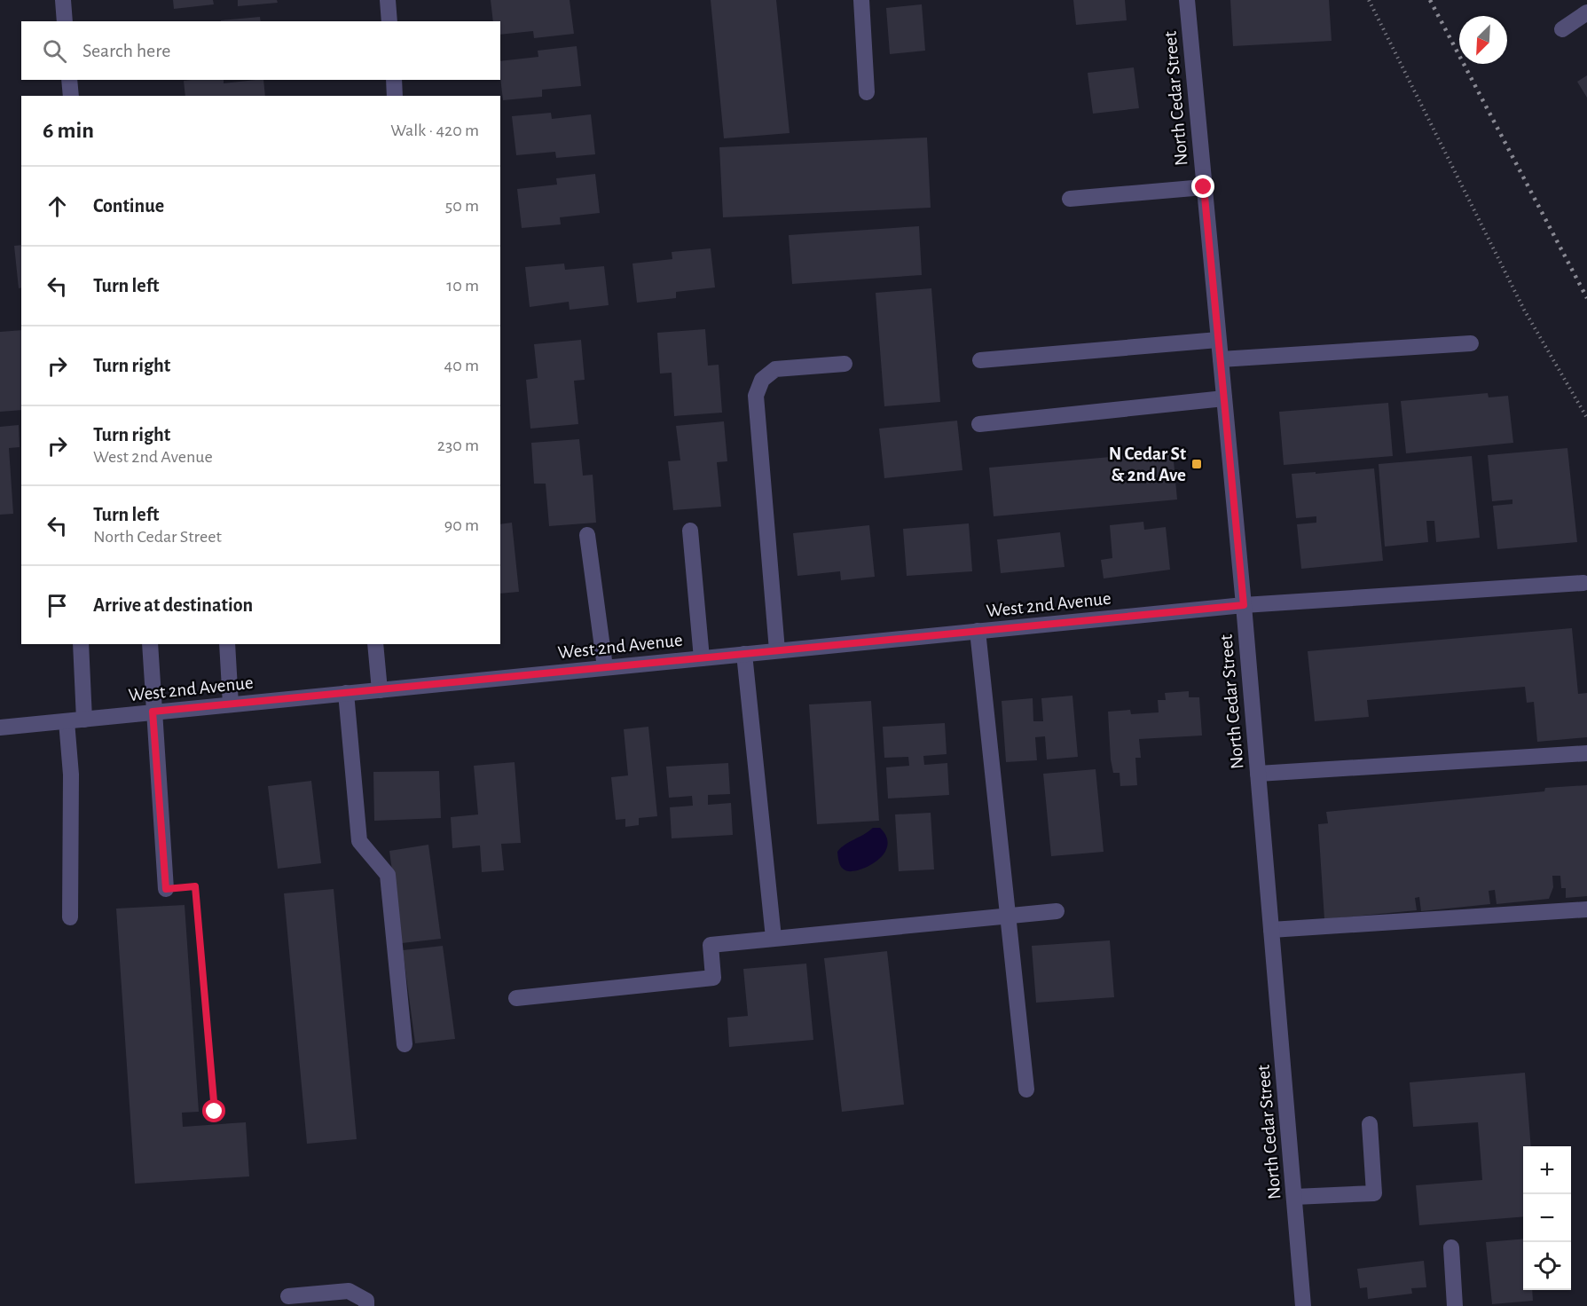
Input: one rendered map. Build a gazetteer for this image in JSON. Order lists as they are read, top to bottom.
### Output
{
  "streets": {
    "street": ["North Cedar Street", "West 2nd Avenue"]
  },
  "crossings": [
    ["North Cedar Street", "West 2nd Avenue"]
  ],
  "places": {
    "transit": ["N Cedar St & 2nd Ave"]
  },
  "north": "bottom left",
  "page": {
    "search": "Search here",
    "heading": ["6 min", "Walk · 420 m"],
    "list": [
      ["Continue", "50 m"],
      ["Turn left", "10 m"],
      ["Turn right", "40 m"],
      ["Turn right", "West 2nd Avenue", "230 m"],
      ["Turn left", "North Cedar Street", "90 m"],
      "Arrive at destination"
    ],
    "map_buttons": ["+", "−"]
  }
}
